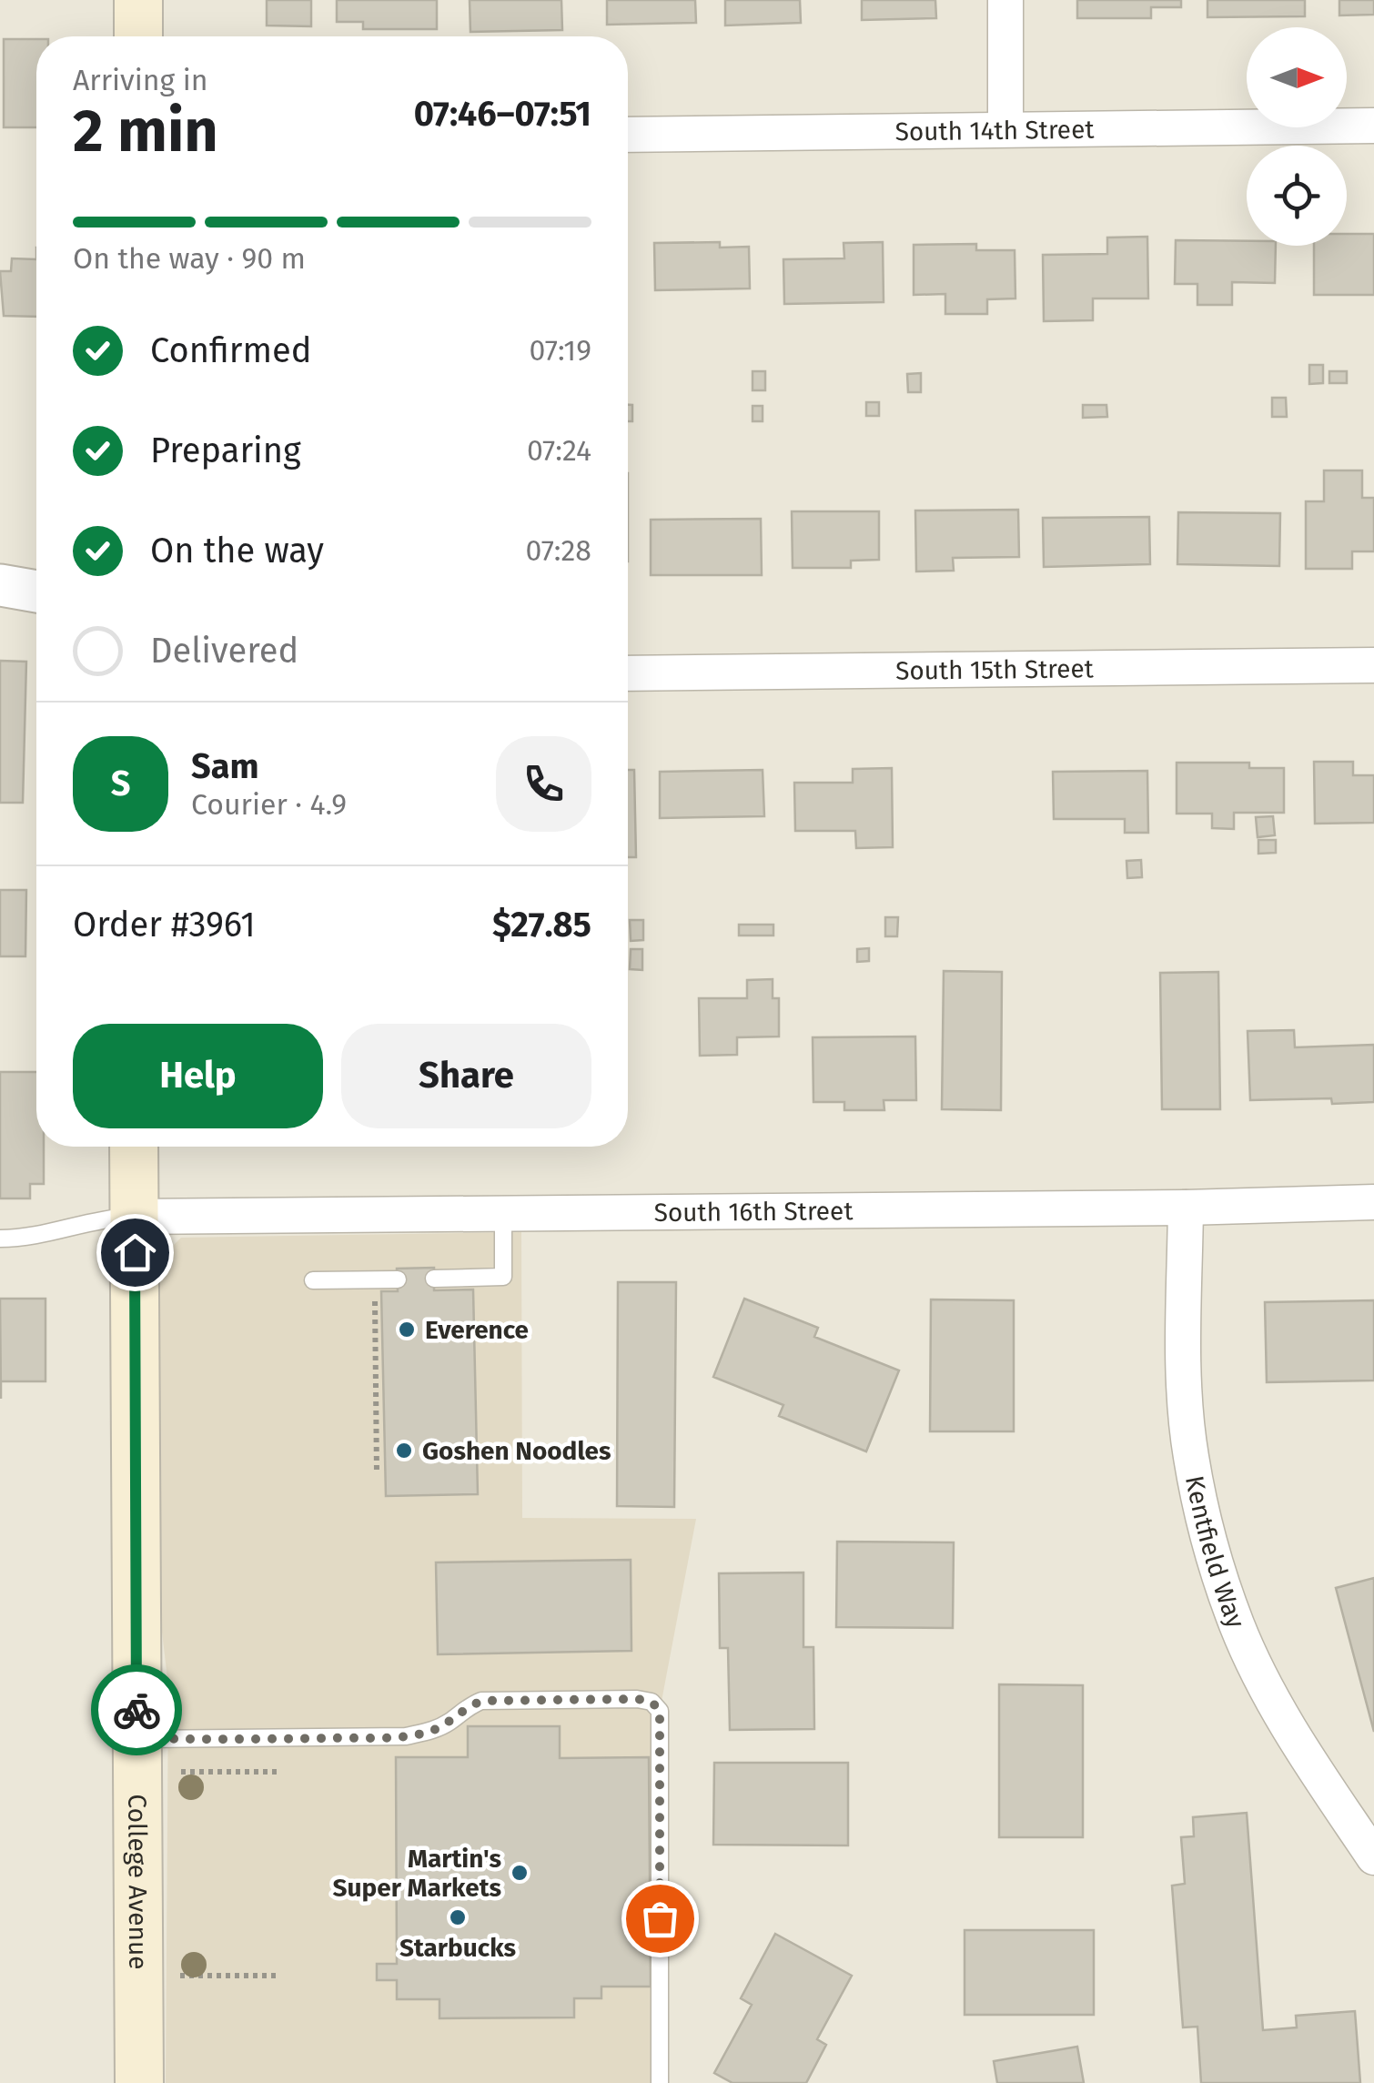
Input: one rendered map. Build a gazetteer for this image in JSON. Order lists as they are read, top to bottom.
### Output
{
  "streets": {
    "main road": ["College Avenue"],
    "street": [
      "South 14th Street",
      "South 15th Street",
      "South 16th Street",
      "Kentfield Way"
    ]
  },
  "crossings": [
    ["South 16th Street", "Kentfield Way"],
    ["South 16th Street", "College Avenue"]
  ],
  "places": [
    "Everence",
    "Goshen Noodles",
    "Martin's Super Markets",
    "Starbucks"
  ],
  "north": "right",
  "page": {
    "heading": ["2 min", "Arriving in", "07:46–07:51"],
    "panel": [
      "Sam",
      "Courier · 4.9",
      "Order #3961",
      "$27.85"
    ],
    "bar": "On the way · 90 m",
    "list": [
      ["Confirmed", "07:19"],
      ["Preparing", "07:24"],
      ["On the way", "07:28"],
      "Delivered"
    ],
    "round": "S",
    "buttons": ["Help", "Share"]
  }
}
